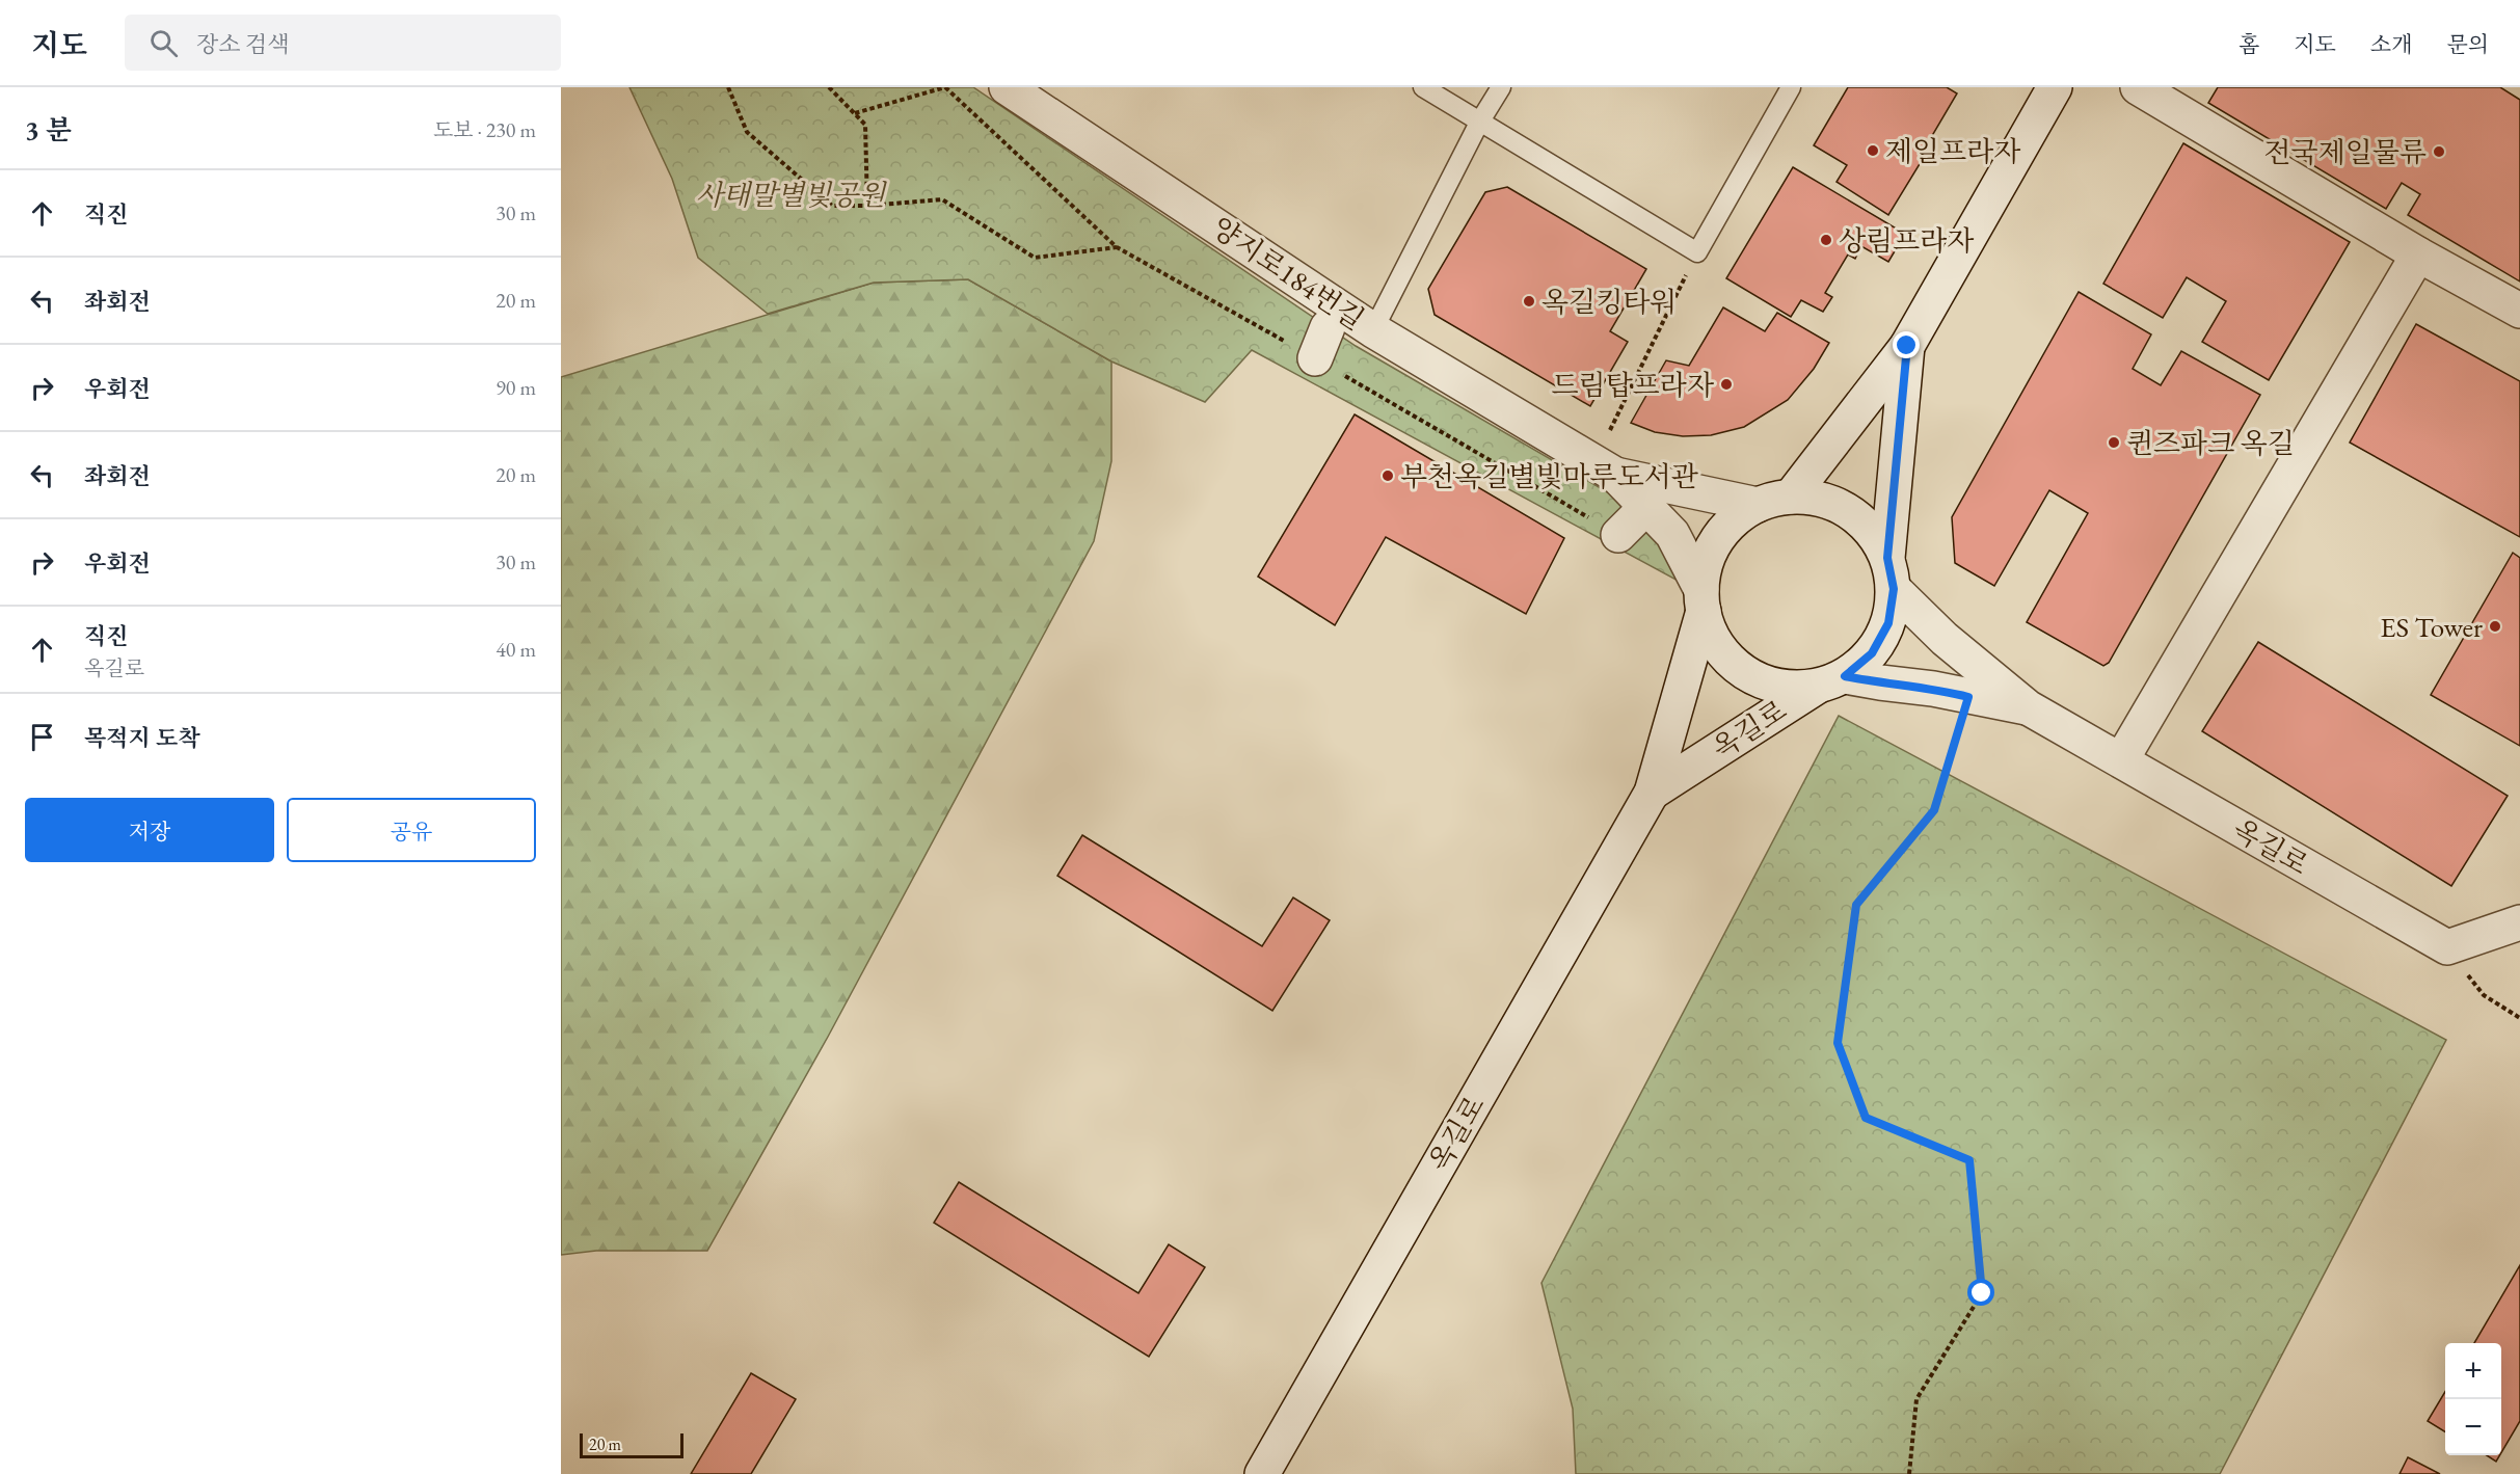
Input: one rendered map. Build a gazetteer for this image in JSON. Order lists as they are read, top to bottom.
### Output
{
  "streets": {
    "street": ["양지로184번길", "옥길로"]
  },
  "parks": ["사태말별빛공원"],
  "places": [
    "제일프라자",
    "전국제일물류",
    "상림프라자",
    "옥길킹타워",
    "드림탑프라자",
    "퀸즈파크 옥길",
    "부천옥길별빛마루도서관",
    "ES Tower"
  ],
  "scale_bar": "20 m",
  "page": {
    "header": "지도",
    "search": "장소 검색",
    "nav": [
      "홈",
      "지도",
      "소개",
      "문의"
    ],
    "heading": ["3 분", "도보 · 230 m"],
    "list": [
      ["직진", "30 m"],
      ["좌회전", "20 m"],
      ["우회전", "90 m"],
      ["좌회전", "20 m"],
      ["우회전", "30 m"],
      ["직진", "옥길로", "40 m"],
      "목적지 도착"
    ],
    "buttons": ["저장", "공유"],
    "map_buttons": ["+", "−"],
    "scale": "20 m"
  }
}
